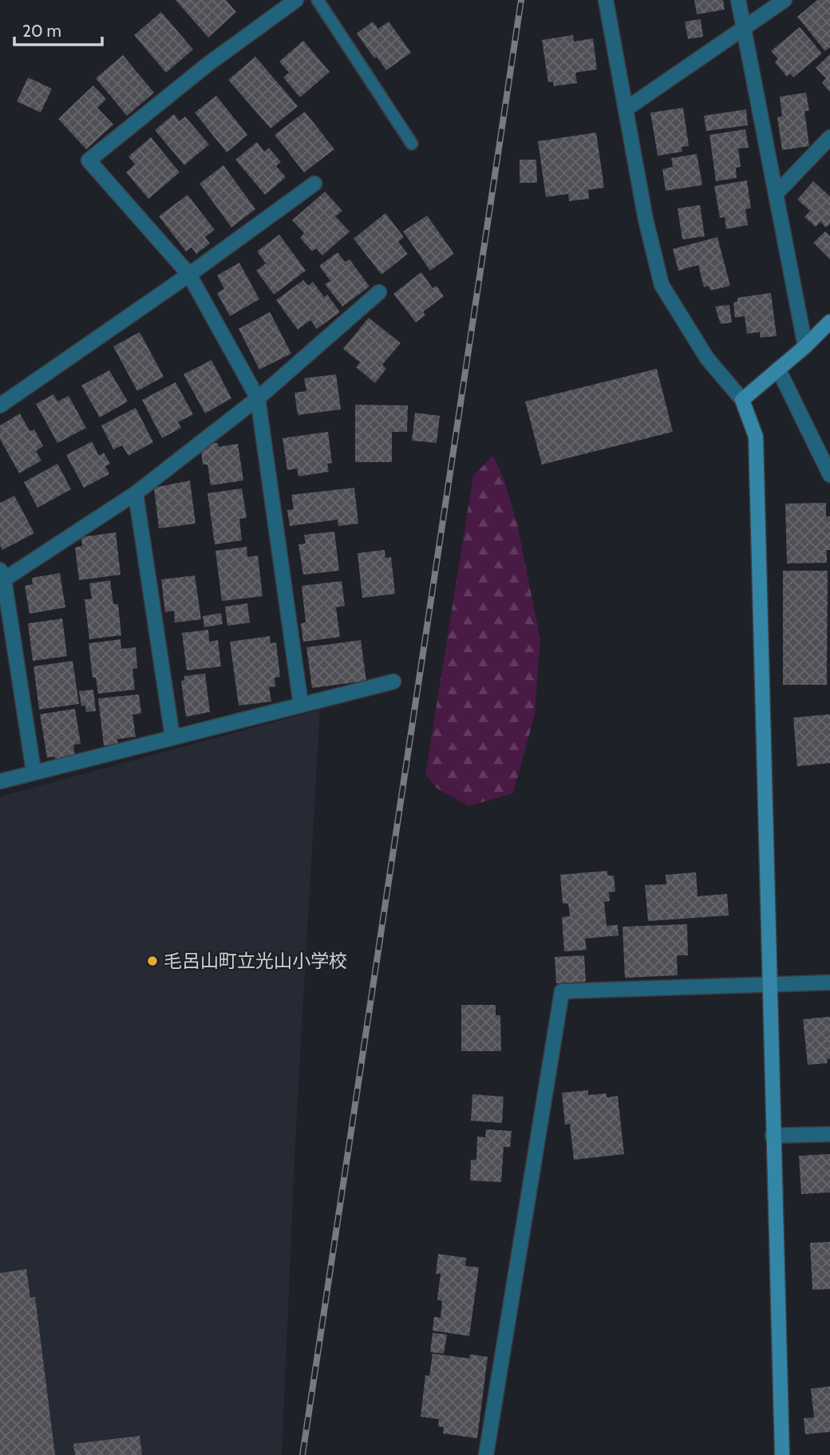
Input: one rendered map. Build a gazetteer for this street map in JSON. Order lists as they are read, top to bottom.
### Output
{
  "places": ["毛呂山町立光山小学校"],
  "scale_bar": "20 m"
}
